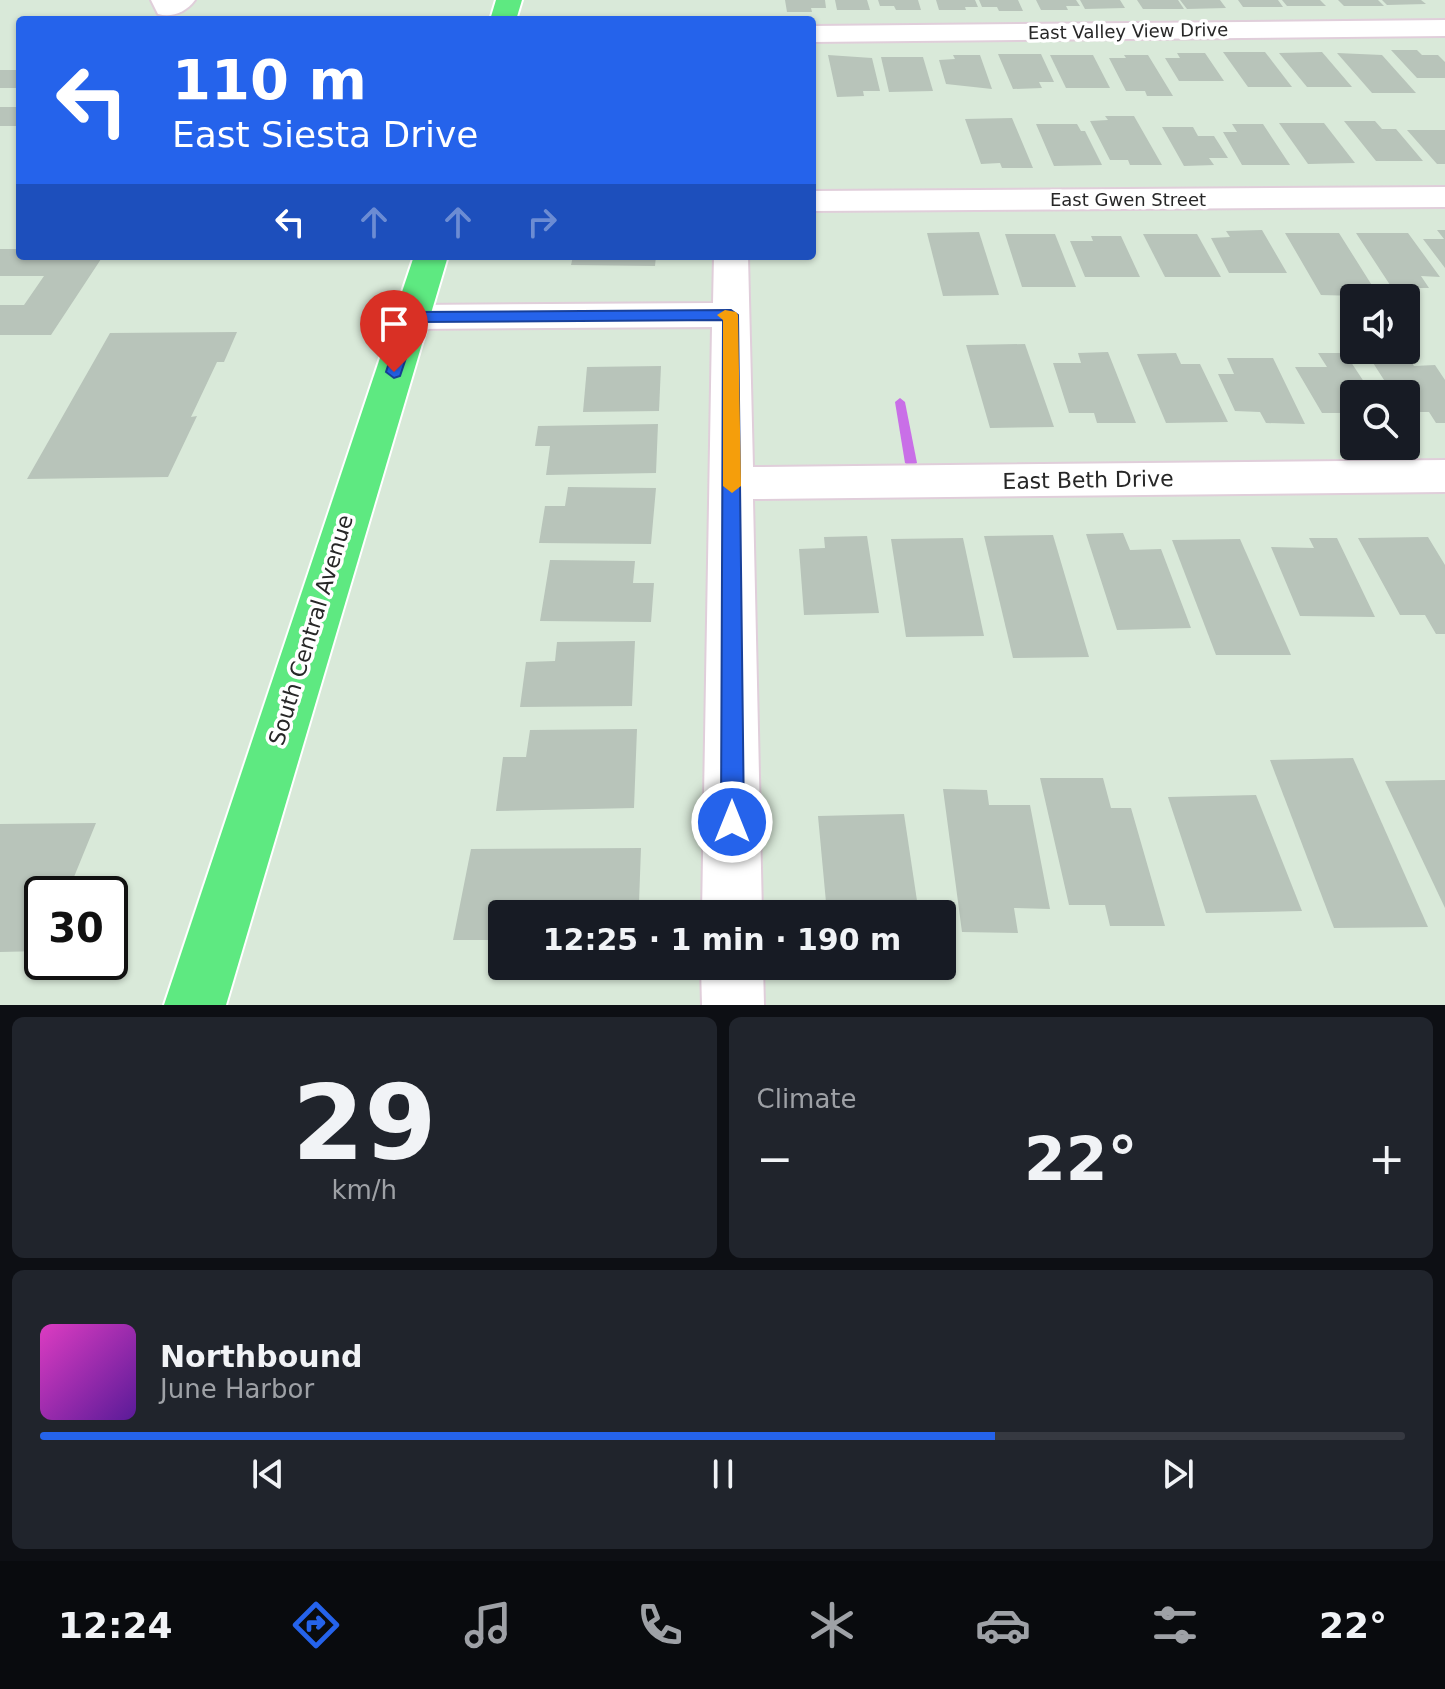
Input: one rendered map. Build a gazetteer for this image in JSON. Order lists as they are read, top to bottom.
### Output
{
  "streets": {
    "main road": ["South Central Avenue"],
    "street": ["East Valley View Drive", "East Gwen Street", "East Beth Drive"]
  },
  "page": {
    "turn": ["110 m", "East Siesta Drive"],
    "limit": "30",
    "trip": "12:25 · 1 min · 190 m",
    "tile": [
      ["29", "km/h"],
      "Climate"
    ],
    "heat": ["−", "22°", "+"],
    "song": ["Northbound", "June Harbor"],
    "tabs": ["12:24", "22°"]
  }
}
